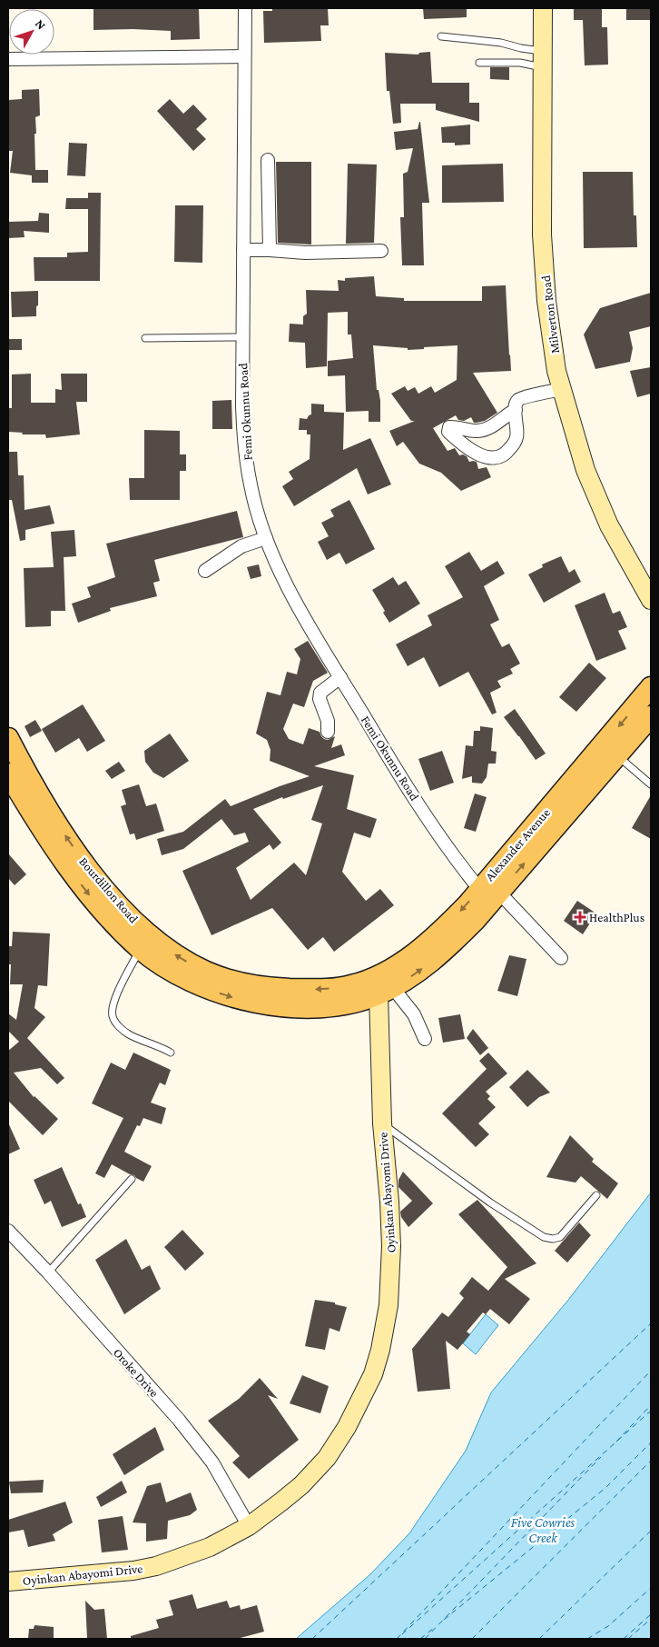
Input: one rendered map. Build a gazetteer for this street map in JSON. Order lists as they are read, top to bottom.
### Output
{
  "streets": {
    "main road": ["Alexander Avenue", "Bourdillon Road"],
    "street": [
      "Milverton Road",
      "Femi Okunnu Road",
      "Oyinkan Abayomi Drive",
      "Oroke Drive"
    ]
  },
  "crossings": [
    ["Femi Okunnu Road", "Alexander Avenue"],
    ["Alexander Avenue", "Bourdillon Road"],
    ["Alexander Avenue", "Oyinkan Abayomi Drive"],
    ["Bourdillon Road", "Oyinkan Abayomi Drive"],
    ["Oyinkan Abayomi Drive", "Oroke Drive"]
  ],
  "water": ["Five Cowries Creek"],
  "places": {
    "health": ["HealthPlus"]
  },
  "north": "top right"
}
